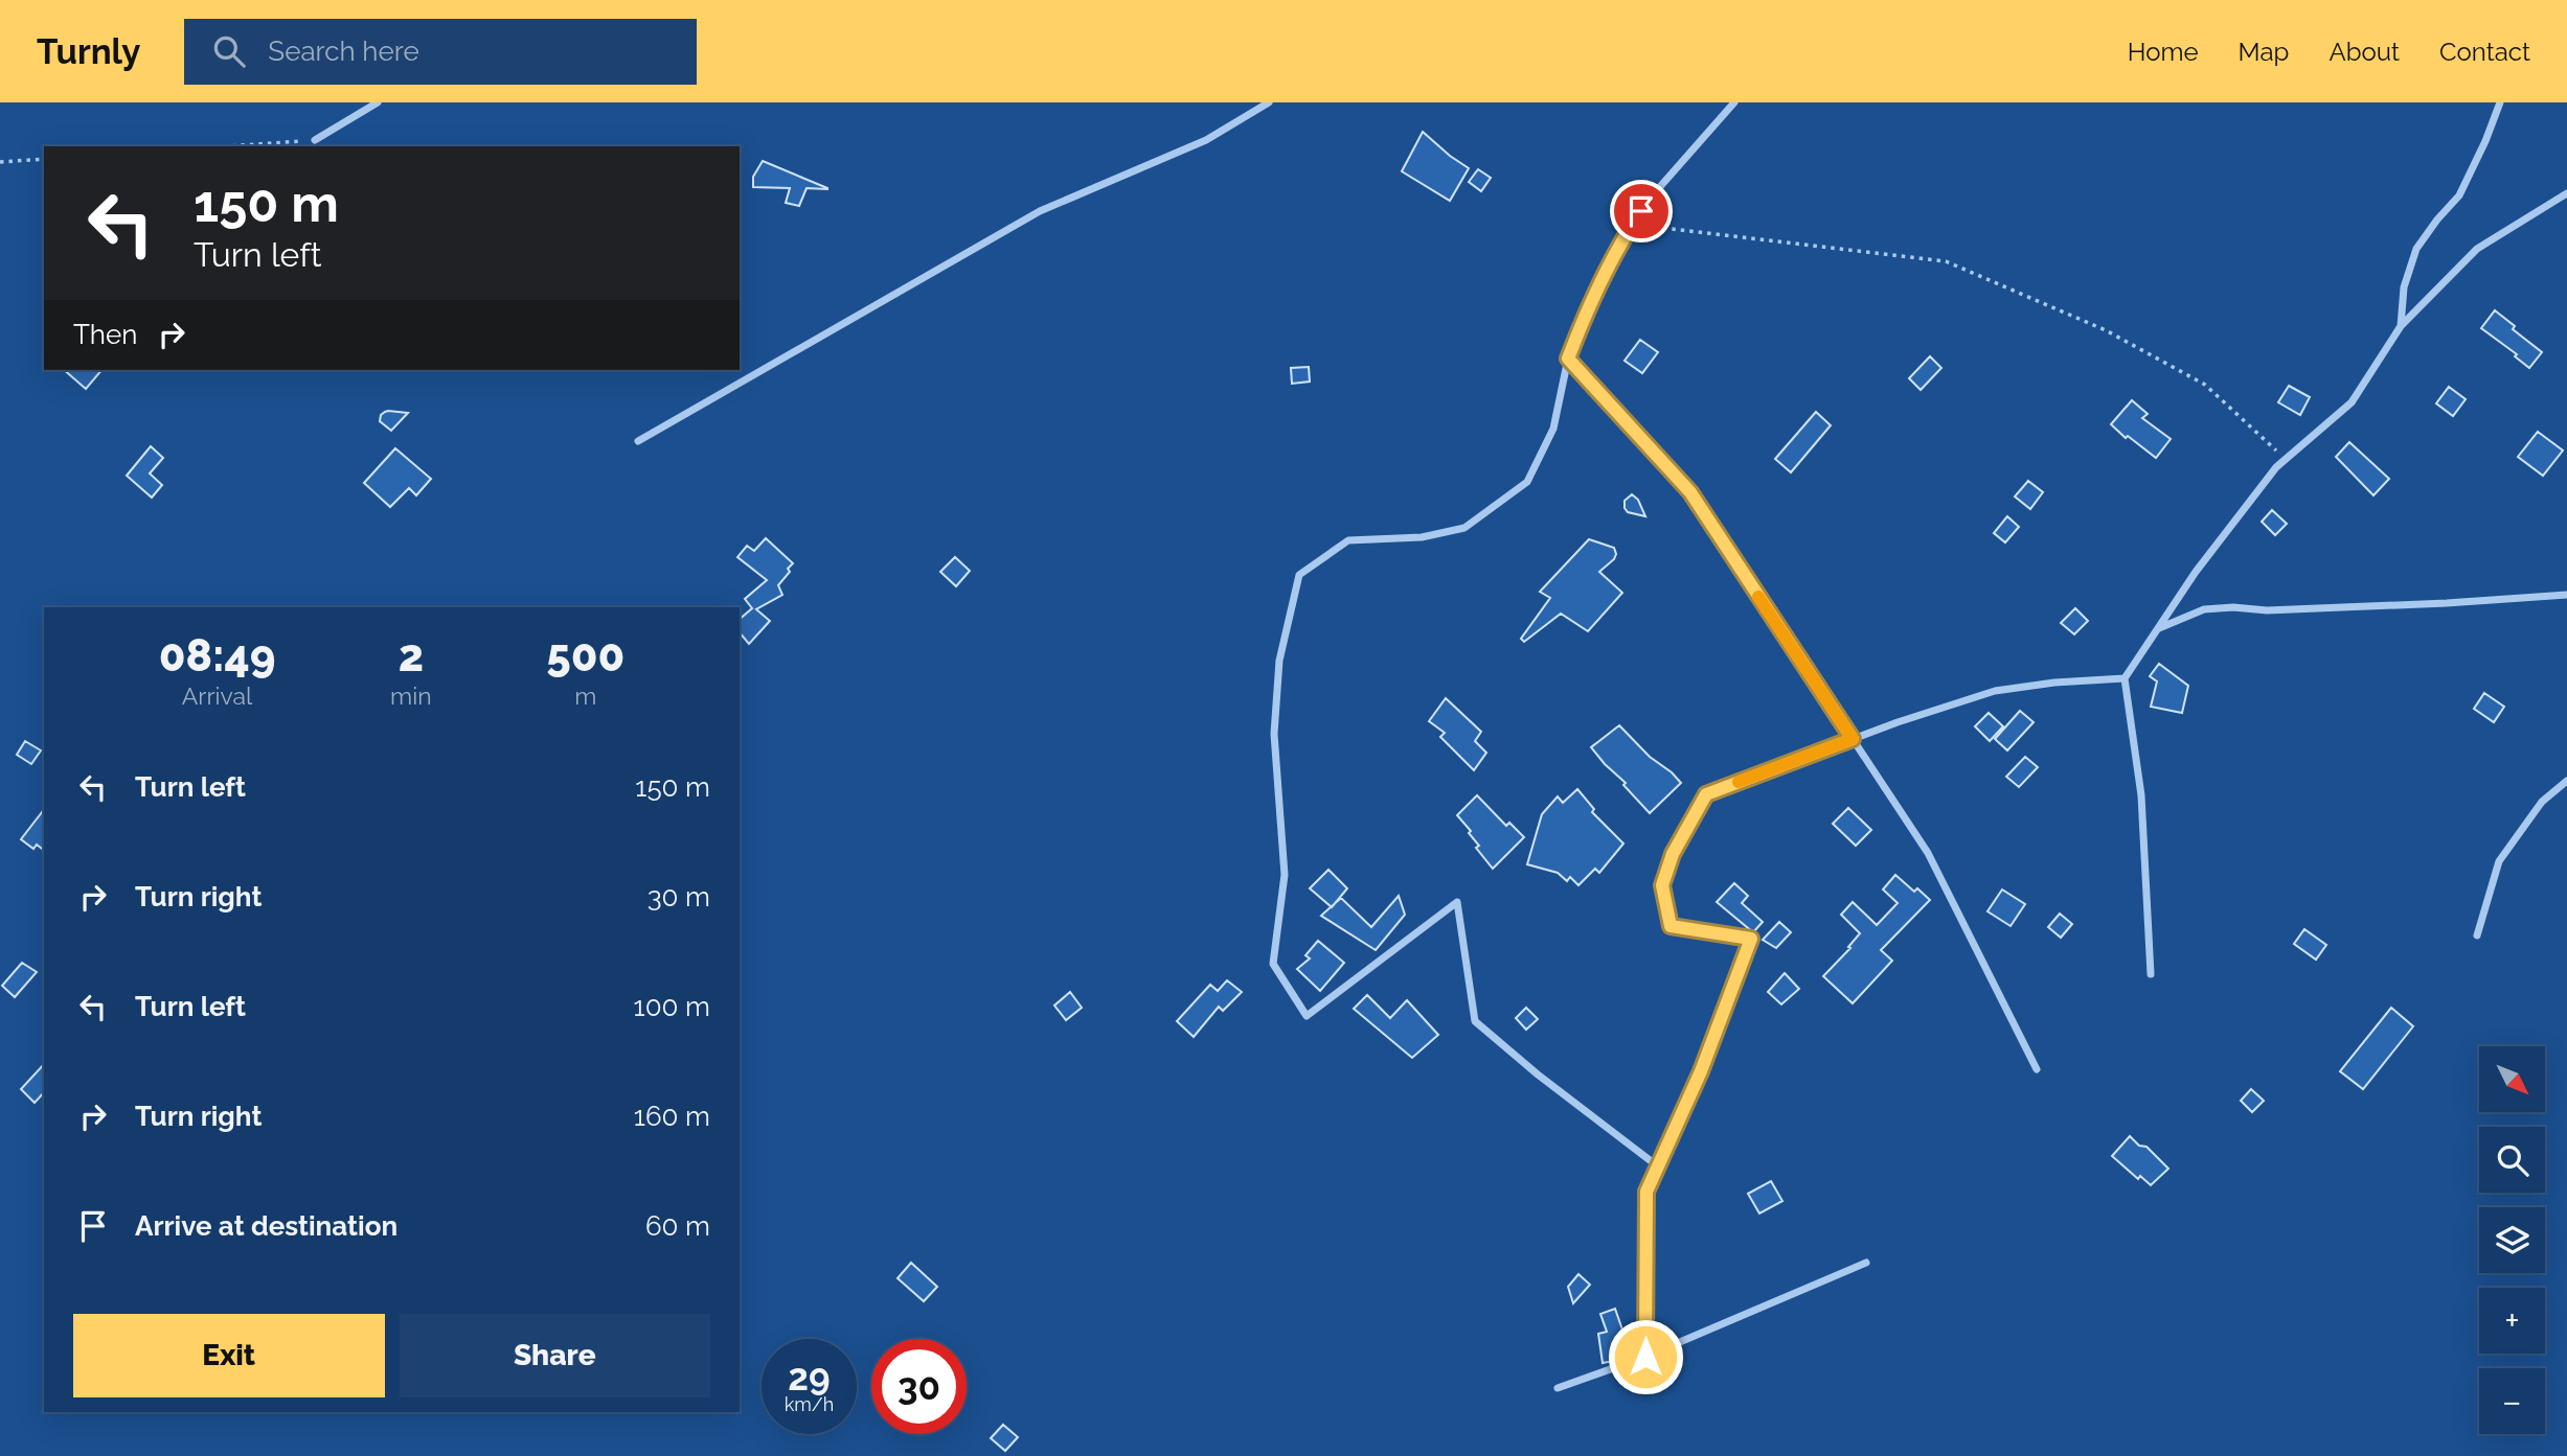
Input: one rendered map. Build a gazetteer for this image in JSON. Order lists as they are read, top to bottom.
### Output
{
  "north": "bottom right",
  "page": {
    "header": "Turnly",
    "search": "Search here",
    "nav": [
      "Home",
      "Map",
      "About",
      "Contact"
    ],
    "turn": ["150 m", "Turn left"],
    "then": "Then",
    "eta": [
      "08:49",
      "Arrival",
      "2",
      "min",
      "500",
      "m"
    ],
    "list": [
      {
        "name": "Turn left",
        "value": "150 m"
      },
      {
        "name": "Turn right",
        "value": "30 m"
      },
      {
        "name": "Turn left",
        "value": "100 m"
      },
      {
        "name": "Turn right",
        "value": "160 m"
      },
      {
        "name": "Arrive at destination",
        "value": "60 m"
      }
    ],
    "map_buttons": ["+", "−"],
    "buttons": ["Exit", "Share"],
    "speed": "29 km/h",
    "limit": "30"
  }
}
